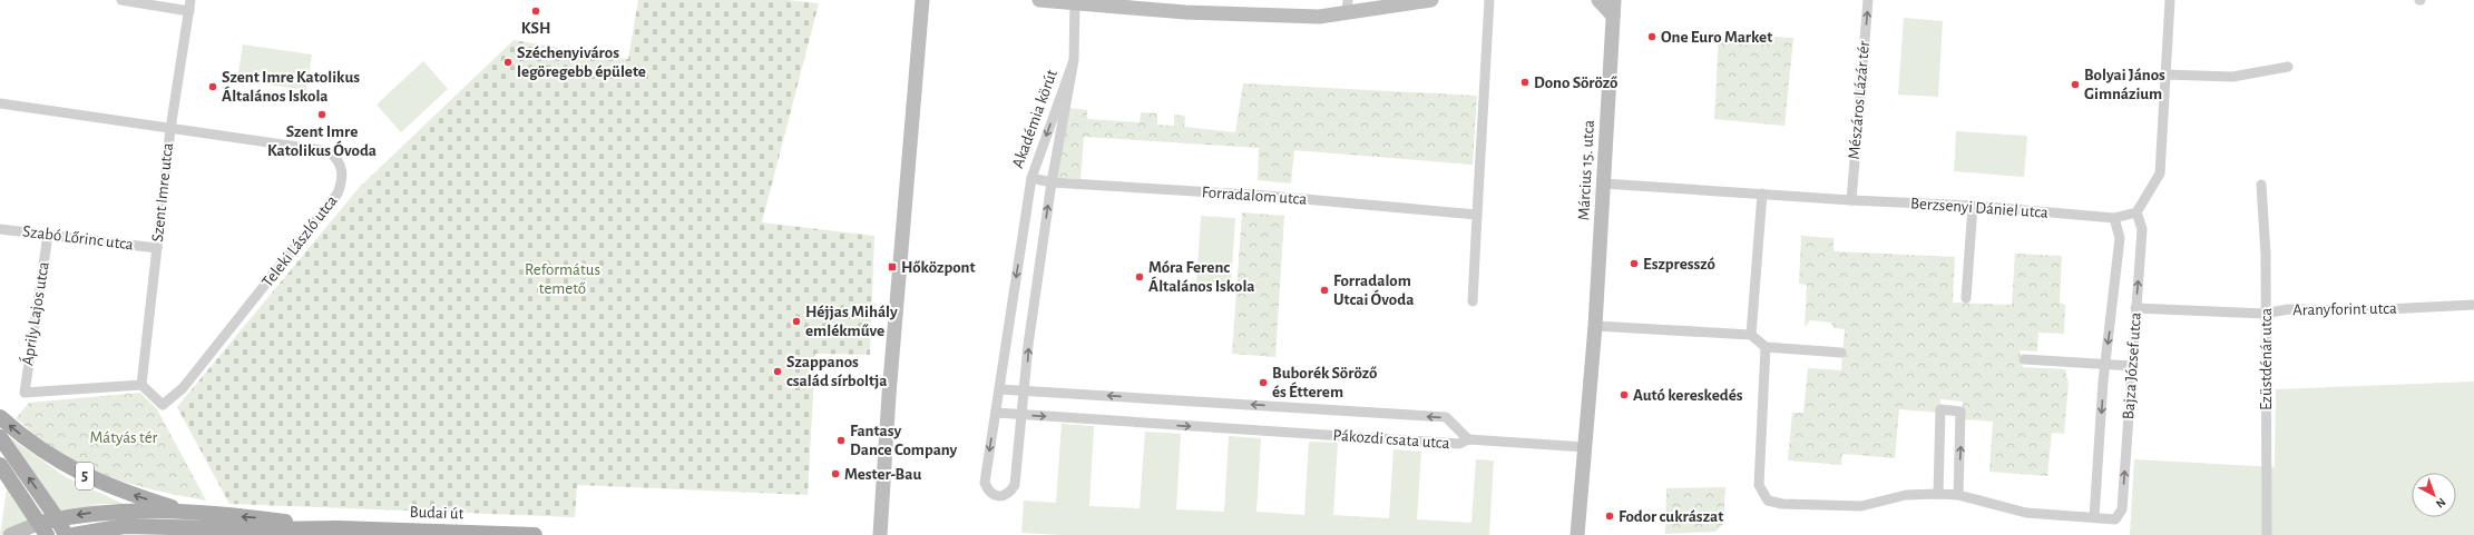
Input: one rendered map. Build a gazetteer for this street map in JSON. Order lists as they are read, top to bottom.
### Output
{
  "streets": {
    "main road": ["5", "Budai út"],
    "street": [
      "Mészáros Lázár tér",
      "Akadémia körút",
      "Március 15. utca",
      "Szent Imre utca",
      "Forradalom utca",
      "Berzsenyi Dániel utca",
      "Szabó Lőrinc utca",
      "Teleki László utca",
      "Aranyforint utca",
      "Áprily Lajos utca",
      "Ezüstdénár utca",
      "Bajza József utca",
      "Pákozdi csata utca"
    ]
  },
  "crossings": [
    ["Mészáros Lázár tér", "Berzsenyi Dániel utca"],
    ["Akadémia körút", "Forradalom utca"],
    ["Akadémia körút", "Pákozdi csata utca"],
    ["Március 15. utca", "Berzsenyi Dániel utca"],
    ["Szent Imre utca", "Szabó Lőrinc utca"],
    ["Szent Imre utca", "Teleki László utca"],
    ["Szent Imre utca", "Áprily Lajos utca"],
    ["Berzsenyi Dániel utca", "Bajza József utca"],
    ["Szabó Lőrinc utca", "Áprily Lajos utca"],
    ["Teleki László utca", "Áprily Lajos utca"],
    ["Aranyforint utca", "Ezüstdénár utca"],
    ["Aranyforint utca", "Bajza József utca"],
    ["5", "Budai út"]
  ],
  "one_way": ["Mészáros Lázár tér"],
  "parks": ["Református temető", "Mátyás tér"],
  "places": {
    "other": [
      "KSH",
      "One Euro Market",
      "Széchenyiváros legöregebb épülete",
      "Dono Söröző",
      "Bolyai János Gimnázium",
      "Szent Imre Katolikus Általános Iskola",
      "Szent Imre Katolikus Óvoda",
      "Eszpresszó",
      "Móra Ferenc Általános Iskola",
      "Forradalom Utcai Óvoda",
      "Héjjas Mihály emlékműve",
      "Szappanos család sírboltja",
      "Buborék Söröző és Étterem",
      "Autó kereskedés",
      "Fantasy Dance Company",
      "Mester-Bau",
      "Fodor cukrászat"
    ],
    "transit": ["Hőközpont"]
  },
  "north": "bottom right"
}
